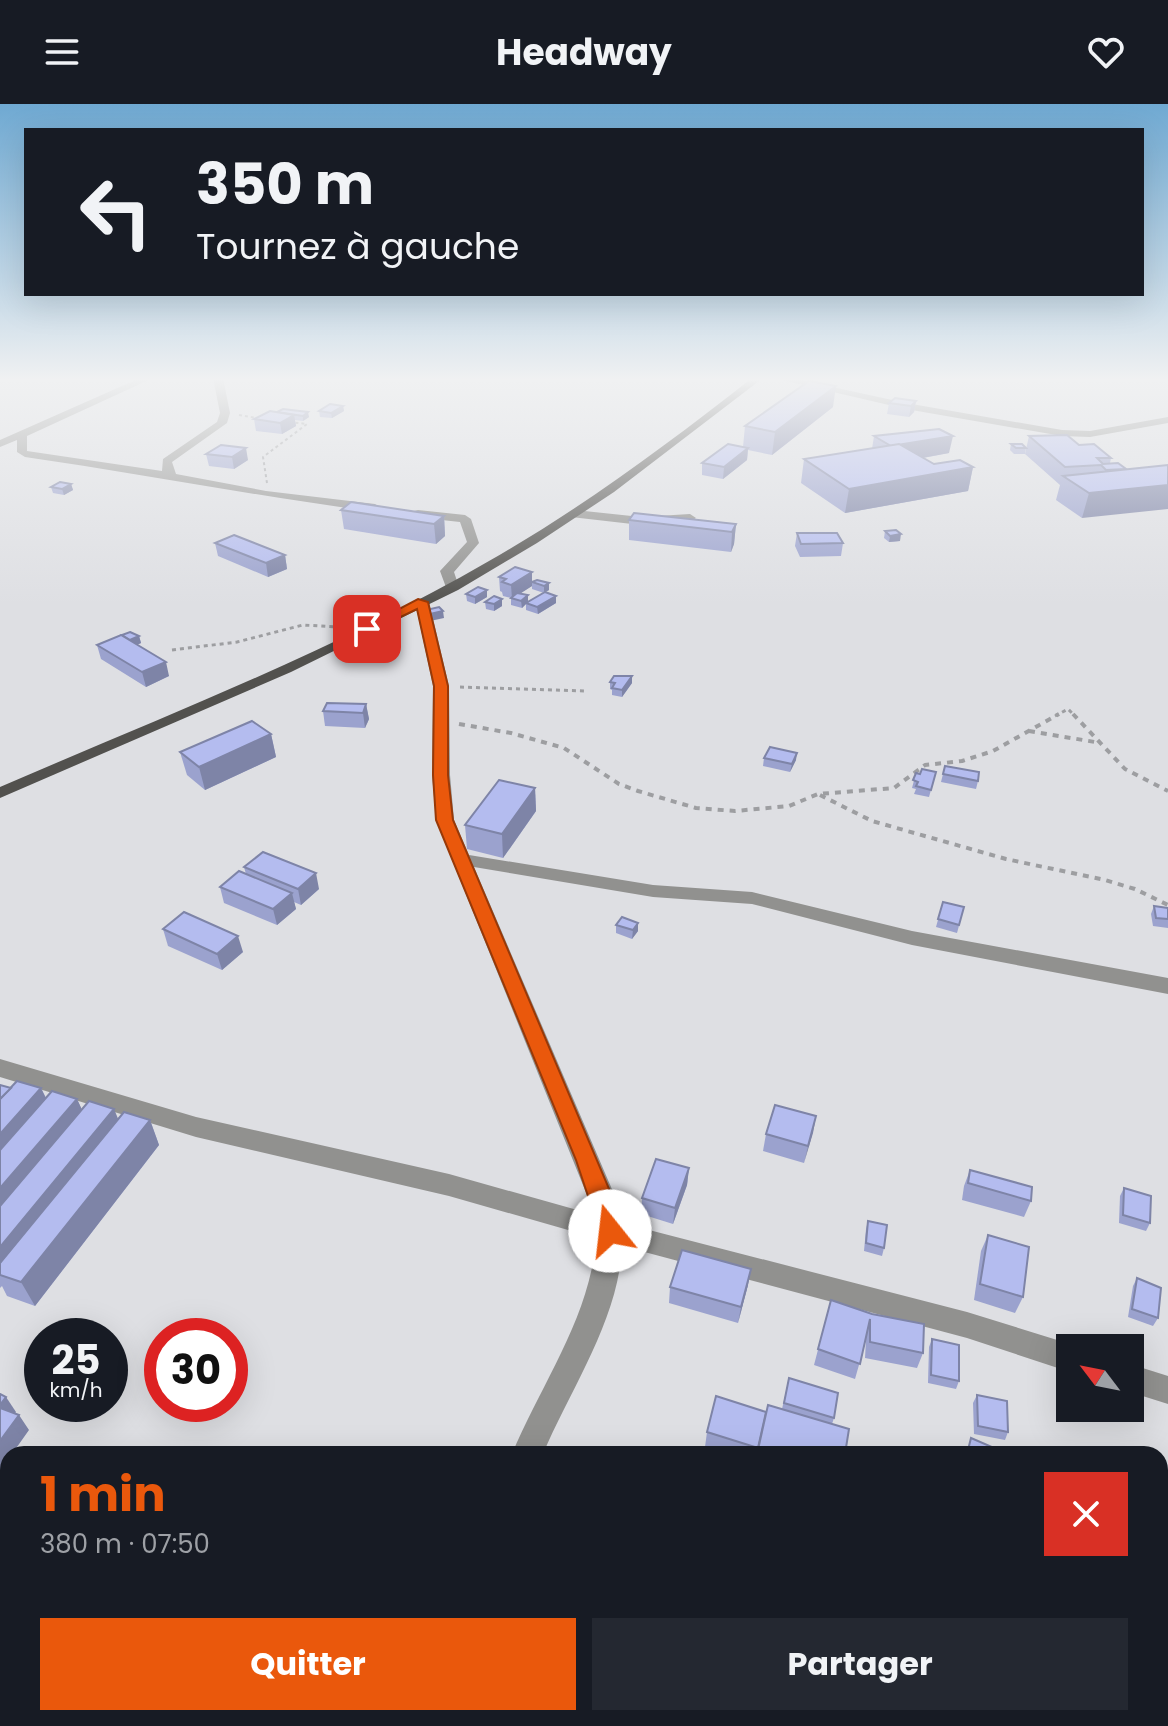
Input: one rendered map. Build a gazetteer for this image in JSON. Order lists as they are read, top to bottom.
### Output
{
  "north": "top left",
  "page": {
    "header": "Headway",
    "turn": ["350 m", "Tournez à gauche"],
    "speed": "25 km/h",
    "limit": "30",
    "heading": ["1 min", "380 m · 07:50"],
    "buttons": ["Quitter", "Partager"]
  }
}
